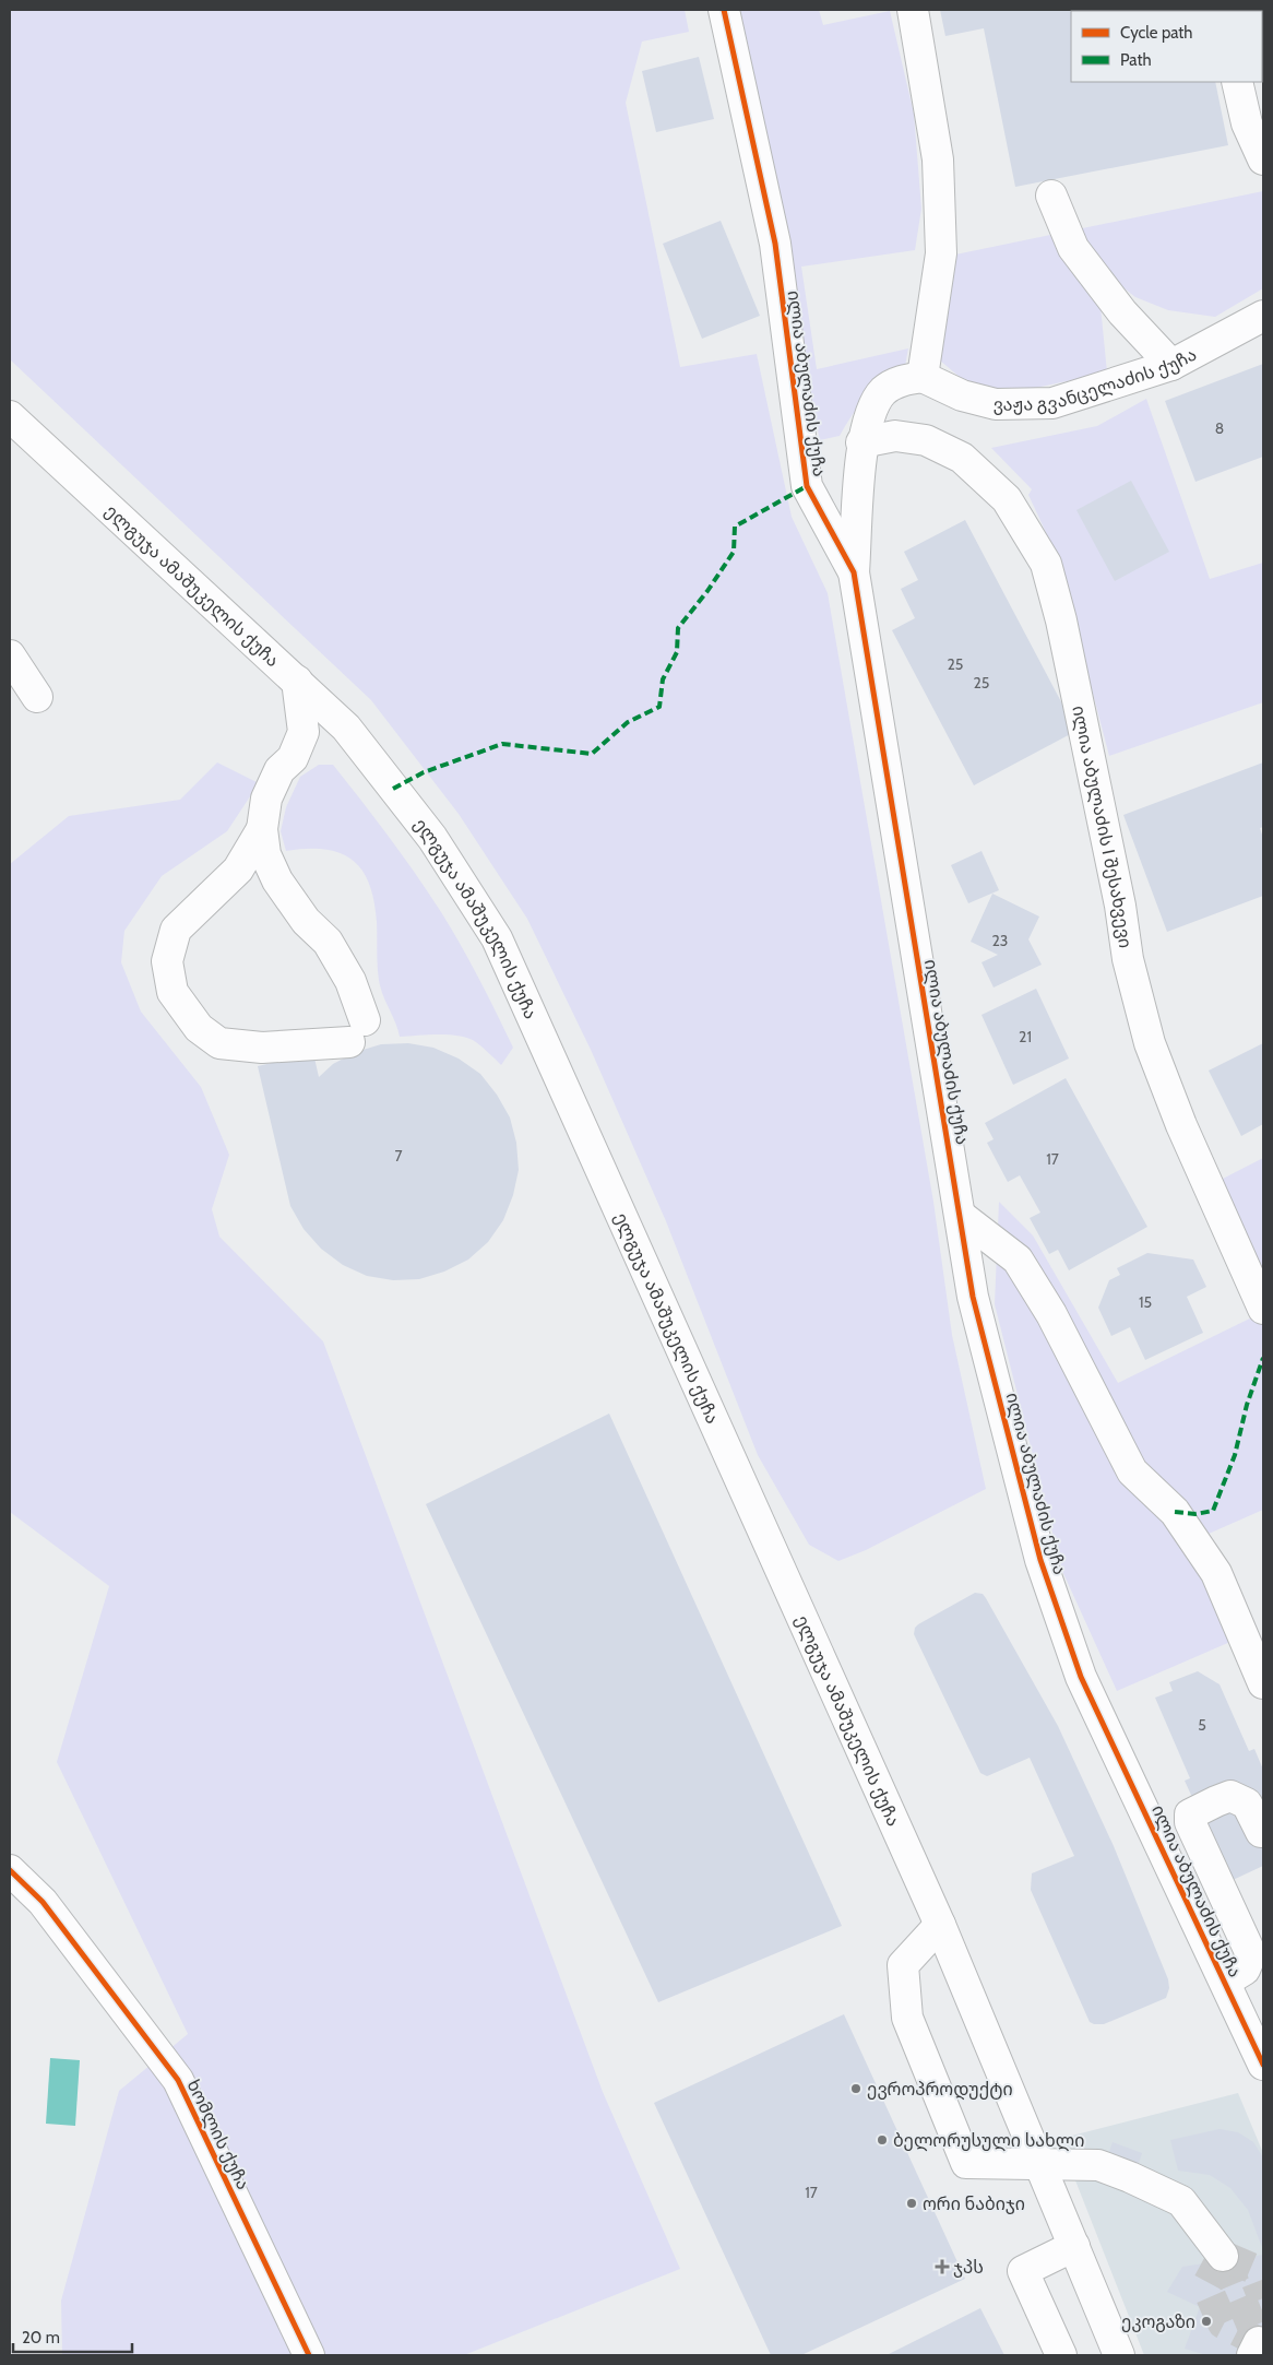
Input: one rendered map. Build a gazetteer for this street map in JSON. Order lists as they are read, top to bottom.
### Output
{
  "streets": {
    "street": [
      "ვაჟა გვანცელაძის ქუჩა",
      "ილია აბულაძის ქუჩა",
      "ელგუჯა ამაშუკელის ქუჩა",
      "ილია აბულაძის I შესახვევი",
      "ხომლის ქუჩა"
    ]
  },
  "places": {
    "other": [
      "ევროპროდუქტი",
      "ბელორუსული სახლი",
      "ორი ნაბიჯი",
      "ეკოგაზი"
    ],
    "health": ["ჯპს"]
  },
  "house_numbers": [
    "8",
    "25",
    "25",
    "23",
    "21",
    "7",
    "17",
    "15",
    "5",
    "17"
  ],
  "legend": ["Cycle path", "Path"],
  "scale_bar": "20 m"
}
